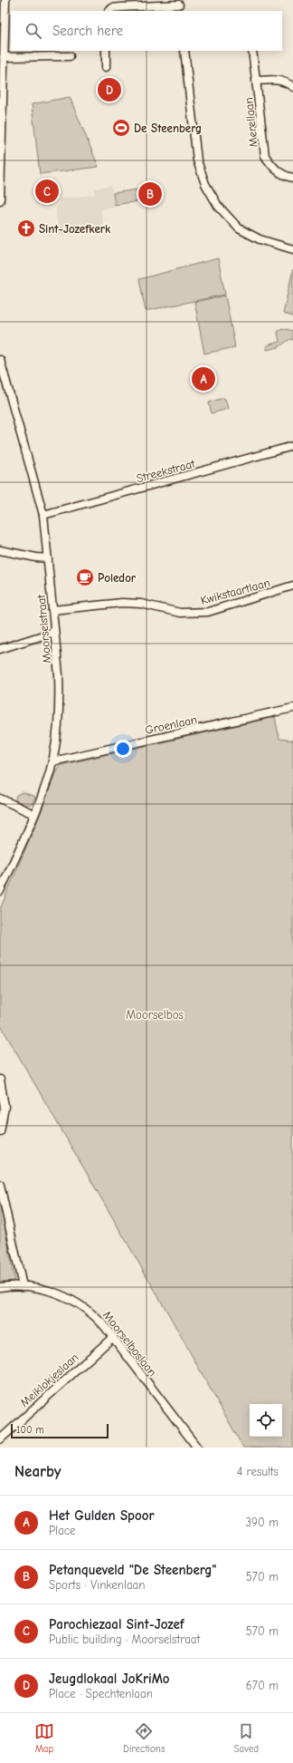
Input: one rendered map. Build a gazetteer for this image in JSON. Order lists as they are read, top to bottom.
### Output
{
  "streets": {
    "street": [
      "Merellaan",
      "Streekstraat",
      "Kwikstaartlaan",
      "Moorselstraat",
      "Groenlaan",
      "Moorselboslaan",
      "Meiklokjeslaan"
    ]
  },
  "crossings": [
    ["Streekstraat", "Moorselstraat"],
    ["Kwikstaartlaan", "Moorselstraat"],
    ["Moorselstraat", "Groenlaan"],
    ["Moorselboslaan", "Meiklokjeslaan"]
  ],
  "parks": ["Moorselbos"],
  "places": {
    "sports": ["De Steenberg"],
    "church": ["Sint-Jozefkerk"],
    "cafe": ["Poledor"]
  },
  "scale_bar": "100 m",
  "page": {
    "search": "Search here",
    "pins": [
      "D",
      "C",
      "B",
      "A"
    ],
    "scale": "100 m",
    "heading": ["Nearby", "4 results"],
    "list": [
      {
        "mark": "A",
        "name": "Het Gulden Spoor",
        "note": "Place",
        "value": "390 m"
      },
      {
        "mark": "B",
        "name": "Petanqueveld \"De Steenberg\"",
        "note": "Sports · Vinkenlaan",
        "value": "570 m"
      },
      {
        "mark": "C",
        "name": "Parochiezaal Sint-Jozef",
        "note": "Public building · Moorselstraat",
        "value": "570 m"
      },
      {
        "mark": "D",
        "name": "Jeugdlokaal JoKriMo",
        "note": "Place · Spechtenlaan",
        "value": "670 m"
      }
    ],
    "nav": ["Map", "Directions", "Saved"]
  }
}
